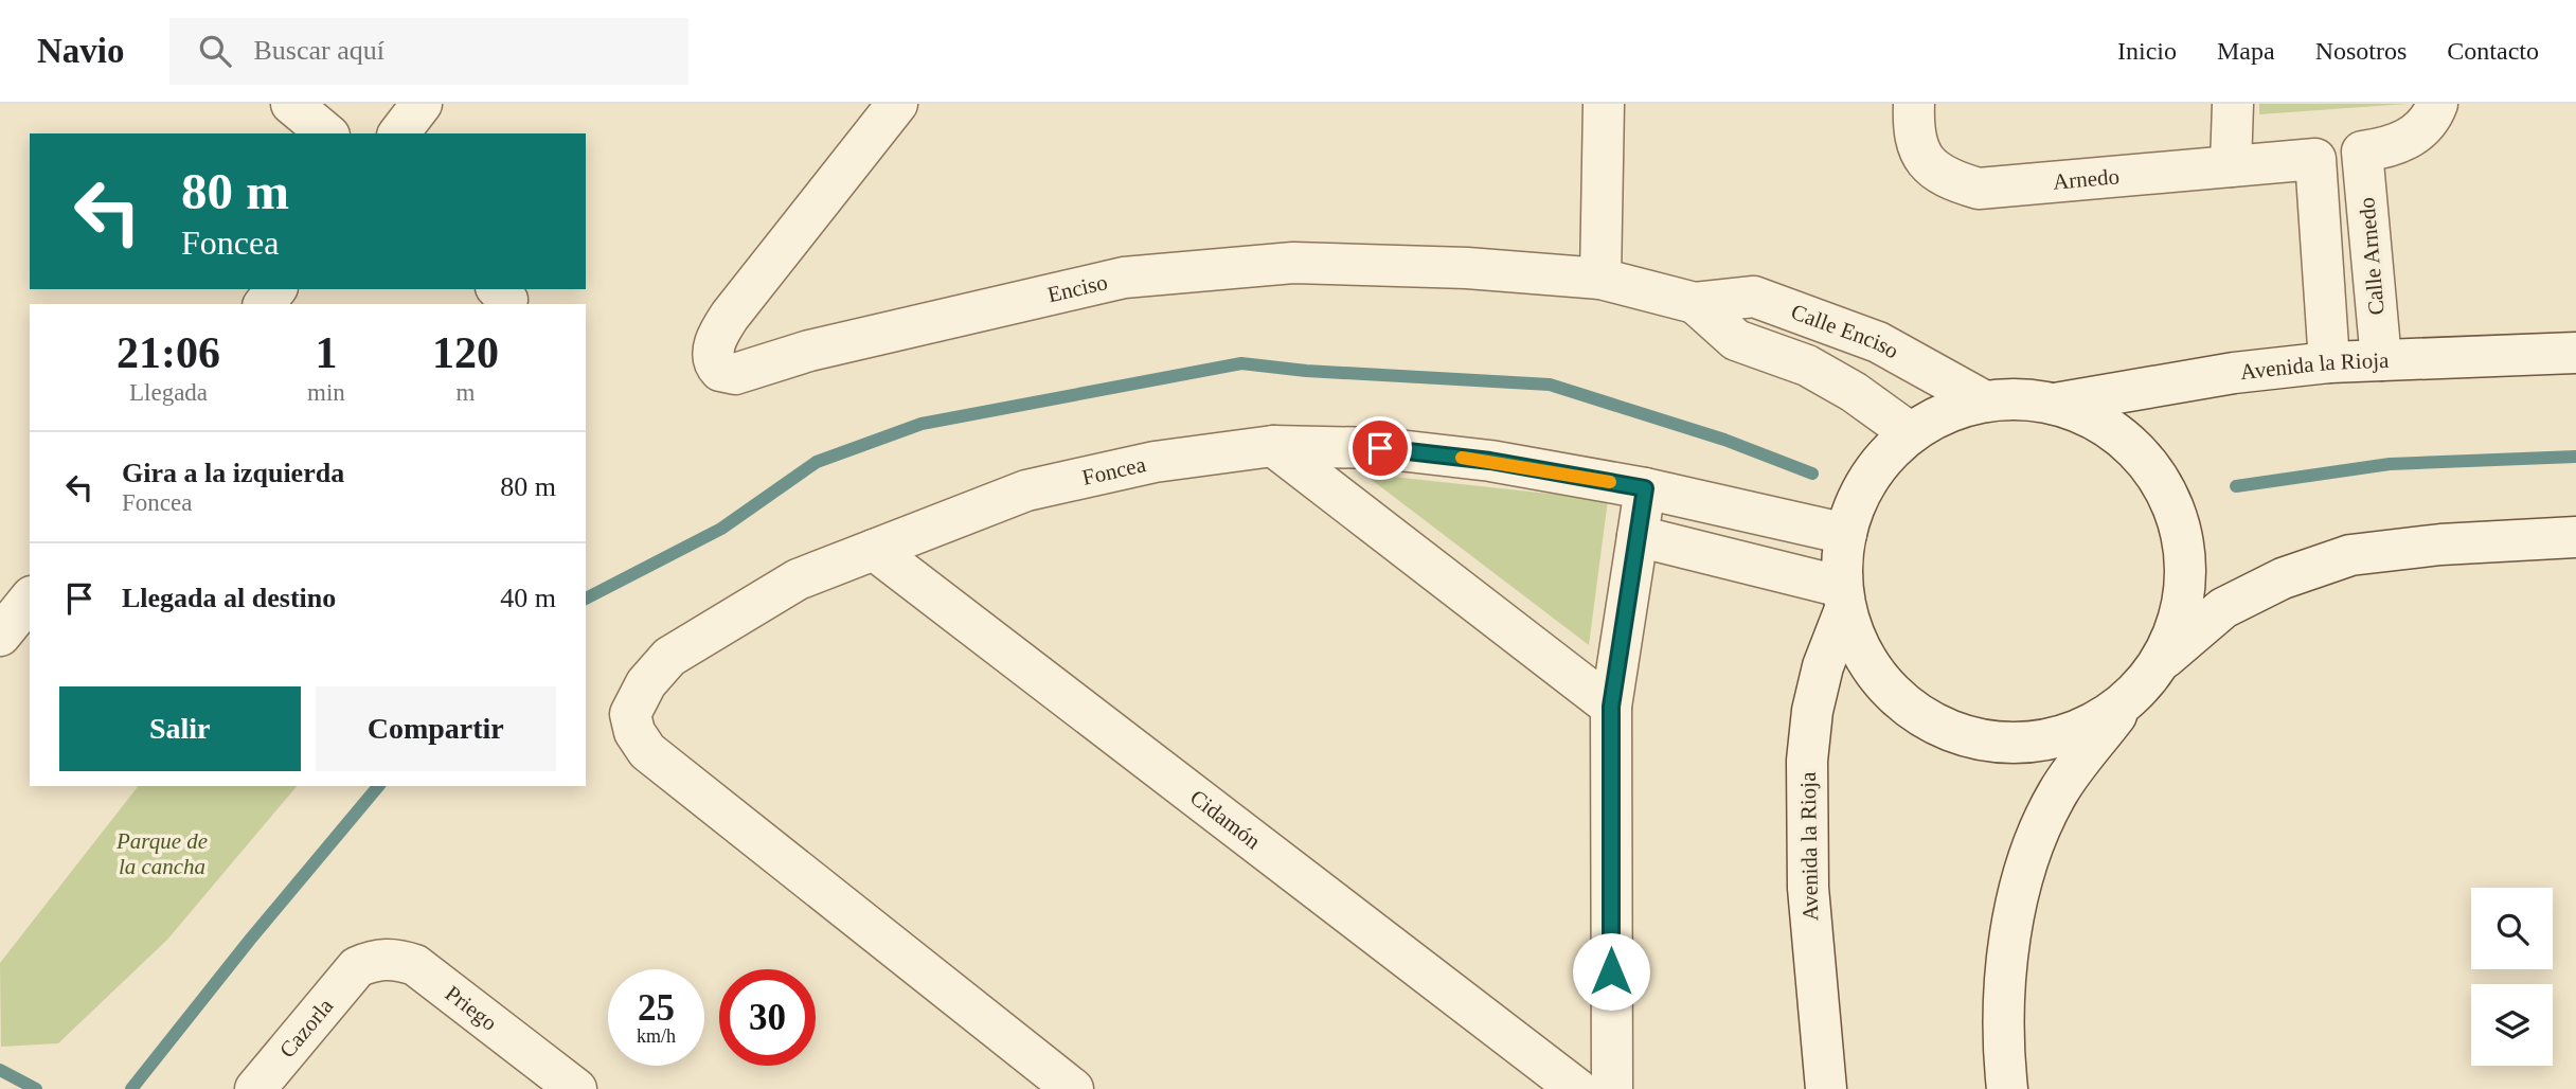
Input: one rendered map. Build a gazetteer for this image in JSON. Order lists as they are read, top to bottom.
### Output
{
  "streets": {
    "street": [
      "Arnedo",
      "Calle Arnedo",
      "Enciso",
      "Calle Enciso",
      "Avenida la Rioja",
      "Foncea",
      "Cidamón",
      "Priego",
      "Cazorla"
    ]
  },
  "crossings": [
    ["Arnedo", "Avenida la Rioja"],
    ["Calle Arnedo", "Avenida la Rioja"],
    ["Enciso", "Calle Enciso"],
    ["Foncea", "Cidamón"],
    ["Priego", "Cazorla"]
  ],
  "parks": ["Parque de la cancha"],
  "page": {
    "header": "Navio",
    "search": "Buscar aquí",
    "nav": [
      "Inicio",
      "Mapa",
      "Nosotros",
      "Contacto"
    ],
    "turn": ["80 m", "Foncea"],
    "eta": [
      "21:06",
      "Llegada",
      "1",
      "min",
      "120",
      "m"
    ],
    "list": [
      {
        "name": "Gira a la izquierda",
        "note": "Foncea",
        "value": "80 m"
      },
      {
        "name": "Llegada al destino",
        "value": "40 m"
      }
    ],
    "buttons": ["Salir", "Compartir"],
    "speed": "25 km/h",
    "limit": "30"
  }
}
